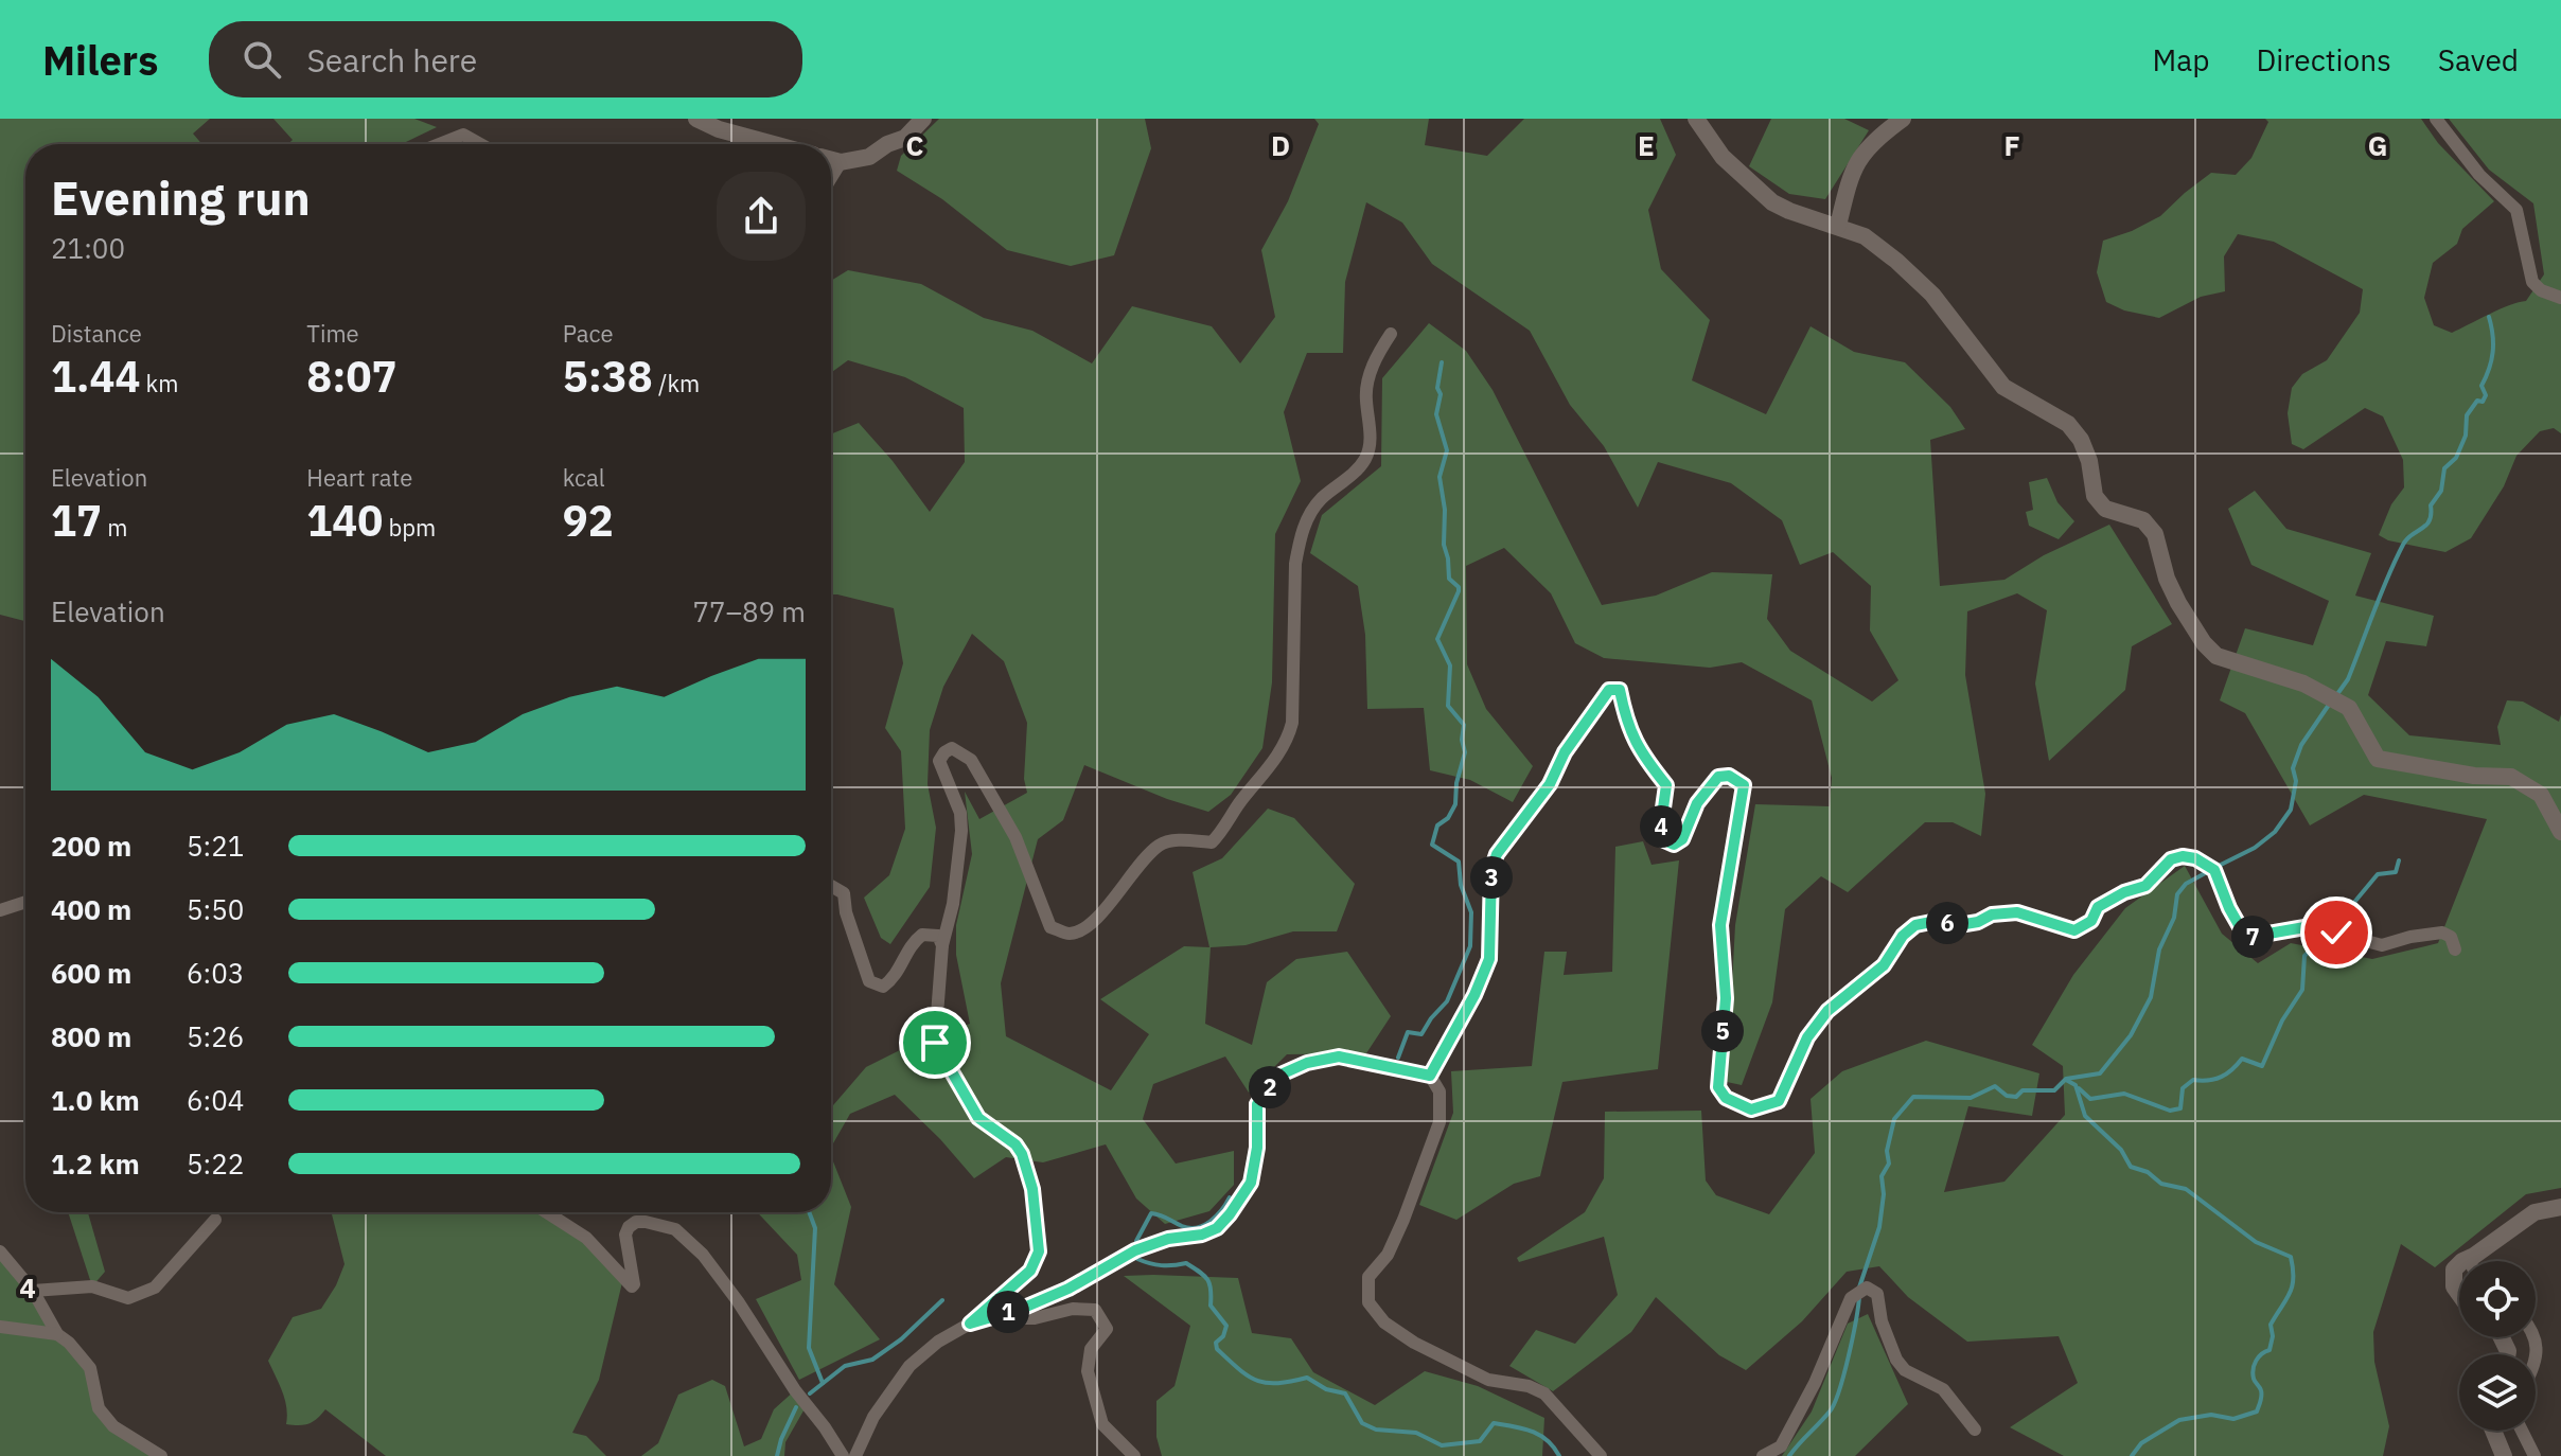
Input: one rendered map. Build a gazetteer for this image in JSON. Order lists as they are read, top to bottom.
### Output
{
  "page": {
    "header": "Milers",
    "search": "Search here",
    "nav": ["Map", "Directions", "Saved"],
    "heading": ["Evening run", "21:00"],
    "stats": [
      ["Distance", "1.44 km"],
      ["Time", "8:07"],
      ["Pace", "5:38 /km"],
      ["Elevation", "17 m"],
      ["Heart rate", "140 bpm"],
      ["kcal", "92"]
    ],
    "chart": ["Elevation", "77–89 m"],
    "pins": [
      "4",
      "3",
      "6",
      "7",
      "5",
      "2",
      "1"
    ],
    "list": [
      {
        "name": "200 m",
        "note": "5:21"
      },
      {
        "name": "400 m",
        "note": "5:50"
      },
      {
        "name": "600 m",
        "note": "6:03"
      },
      {
        "name": "800 m",
        "note": "5:26"
      },
      {
        "name": "1.0 km",
        "note": "6:04"
      },
      {
        "name": "1.2 km",
        "note": "5:22"
      }
    ]
  },
  "grid": {
    "columns": [
      "C",
      "D",
      "E",
      "F",
      "G"
    ],
    "rows": ["4"]
  }
}
